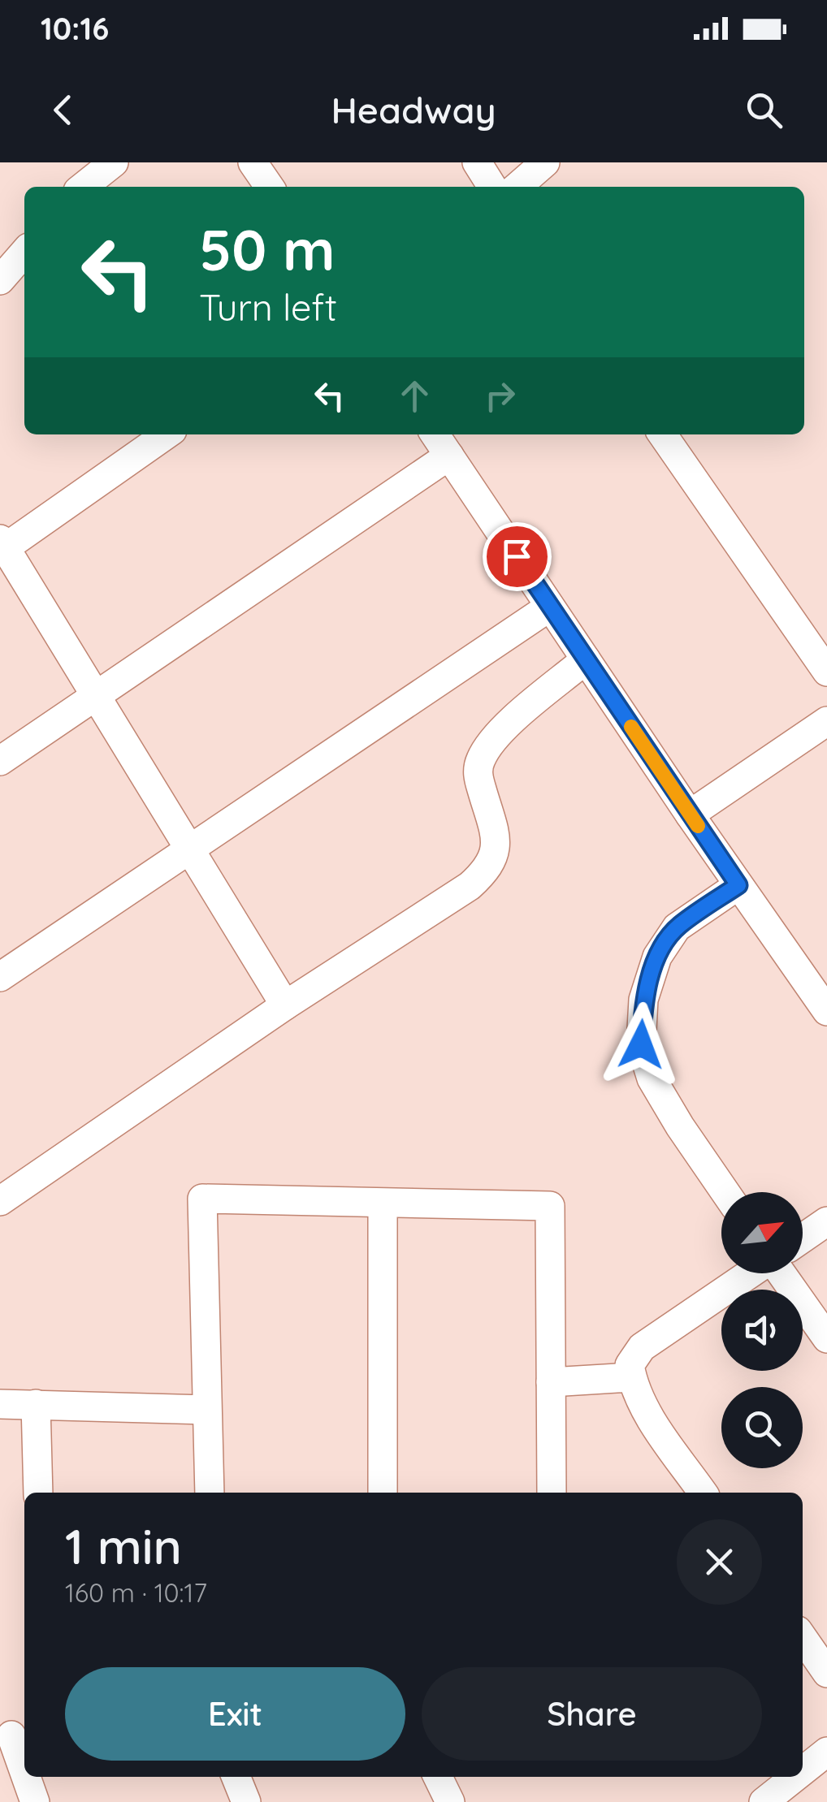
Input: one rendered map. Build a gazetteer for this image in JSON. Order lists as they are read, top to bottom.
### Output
{
  "north": "top right",
  "page": {
    "status": "10:16",
    "header": "Headway",
    "turn": ["50 m", "Turn left"],
    "heading": ["1 min", "160 m · 10:17"],
    "buttons": ["Exit", "Share"]
  }
}
